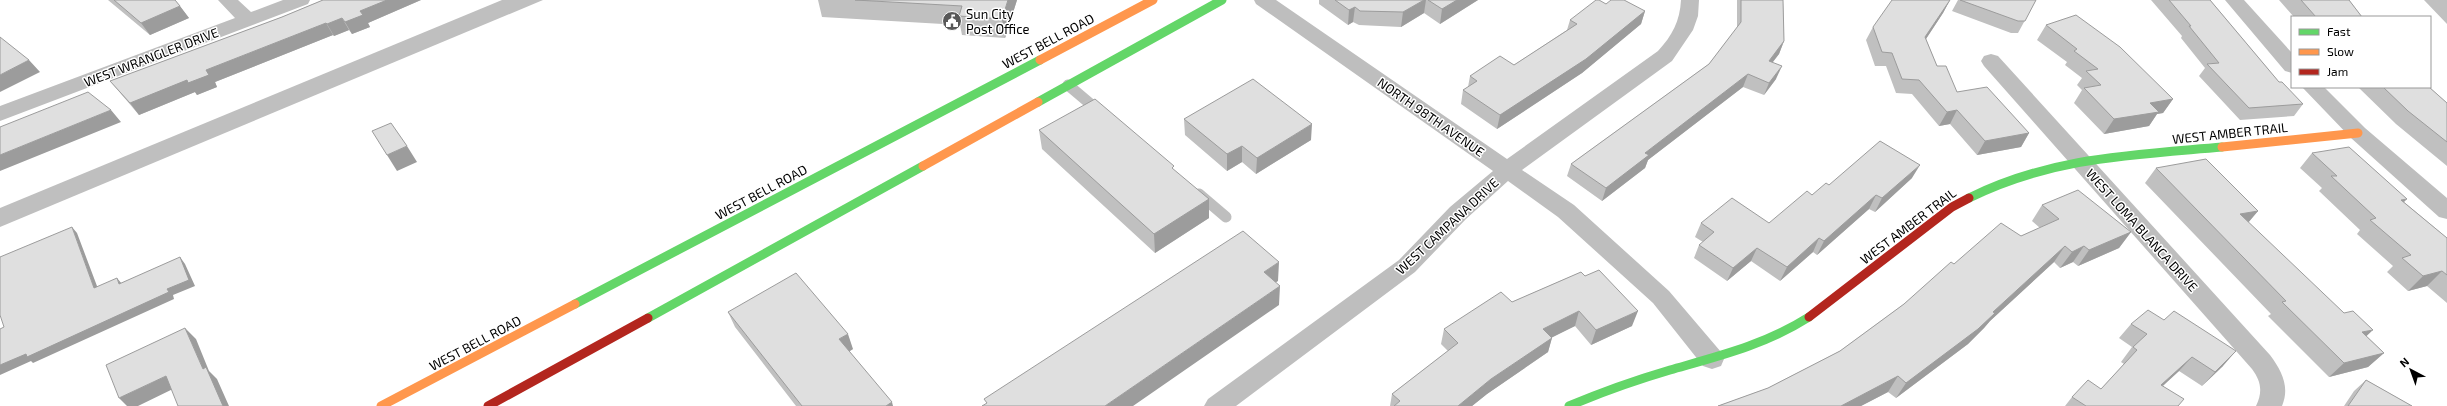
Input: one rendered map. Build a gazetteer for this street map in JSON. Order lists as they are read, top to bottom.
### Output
{
  "streets": {
    "main road": ["WEST BELL ROAD", "WEST AMBER TRAIL"],
    "street": [
      "WEST WRANGLER DRIVE",
      "NORTH 98TH AVENUE",
      "WEST CAMPANA DRIVE",
      "WEST LOMA BLANCA DRIVE"
    ]
  },
  "crossings": [
    ["NORTH 98TH AVENUE", "WEST AMBER TRAIL"],
    ["NORTH 98TH AVENUE", "WEST CAMPANA DRIVE"],
    ["WEST AMBER TRAIL", "WEST LOMA BLANCA DRIVE"]
  ],
  "places": {
    "public building": ["Sun City Post Office"]
  },
  "legend": ["Fast", "Slow", "Jam"],
  "north": "top left"
}
